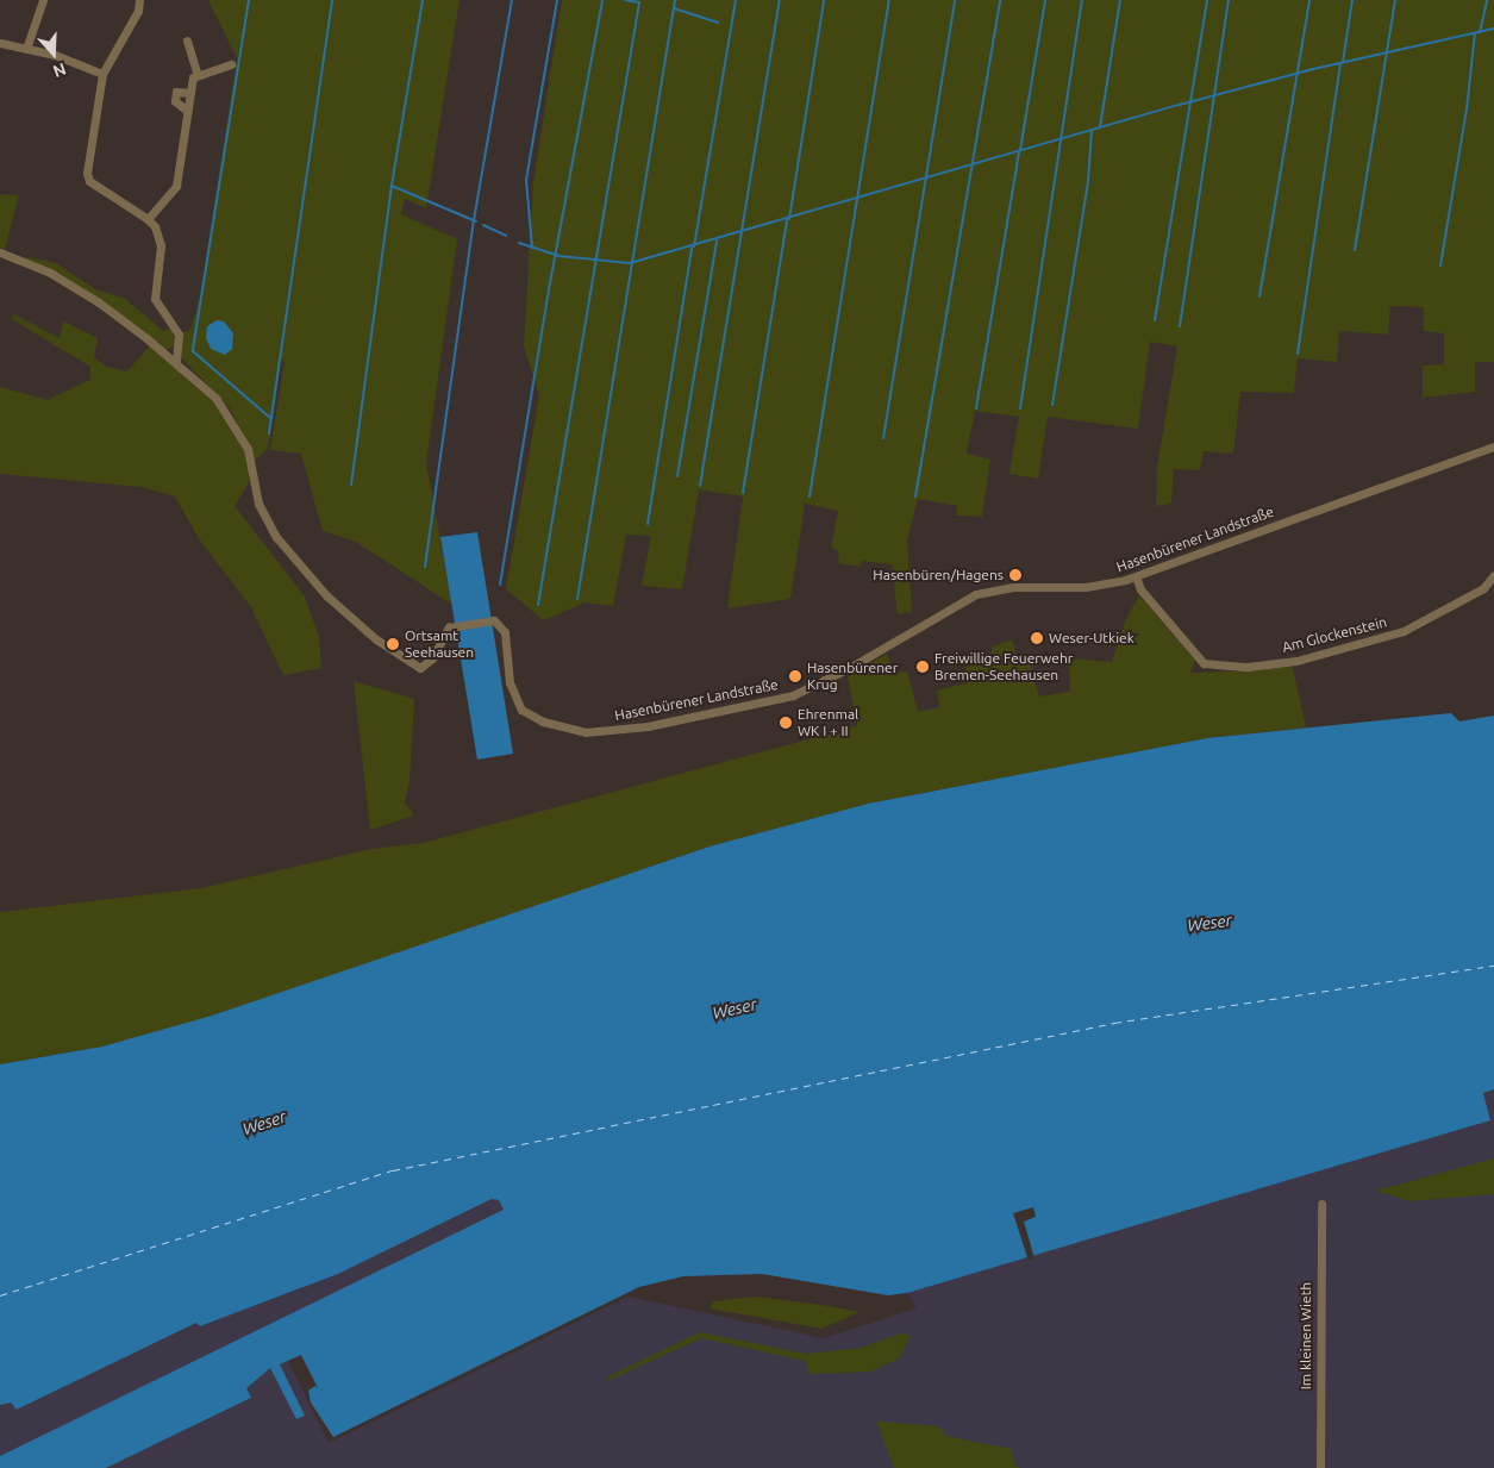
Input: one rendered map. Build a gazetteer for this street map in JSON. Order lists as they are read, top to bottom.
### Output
{
  "streets": {
    "street": ["Hasenbürener Landstraße", "Am Glockenstein", "Im kleinen Wieth"]
  },
  "crossings": [
    ["Hasenbürener Landstraße", "Am Glockenstein"]
  ],
  "water": ["Weser"],
  "places": [
    "Hasenbüren/Hagens",
    "Weser-Utkiek",
    "Ortsamt Seehausen",
    "Freiwillige Feuerwehr Bremen-Seehausen",
    "Hasenbürener Krug",
    "Ehrenmal WK I + II"
  ],
  "north": "bottom"
}
